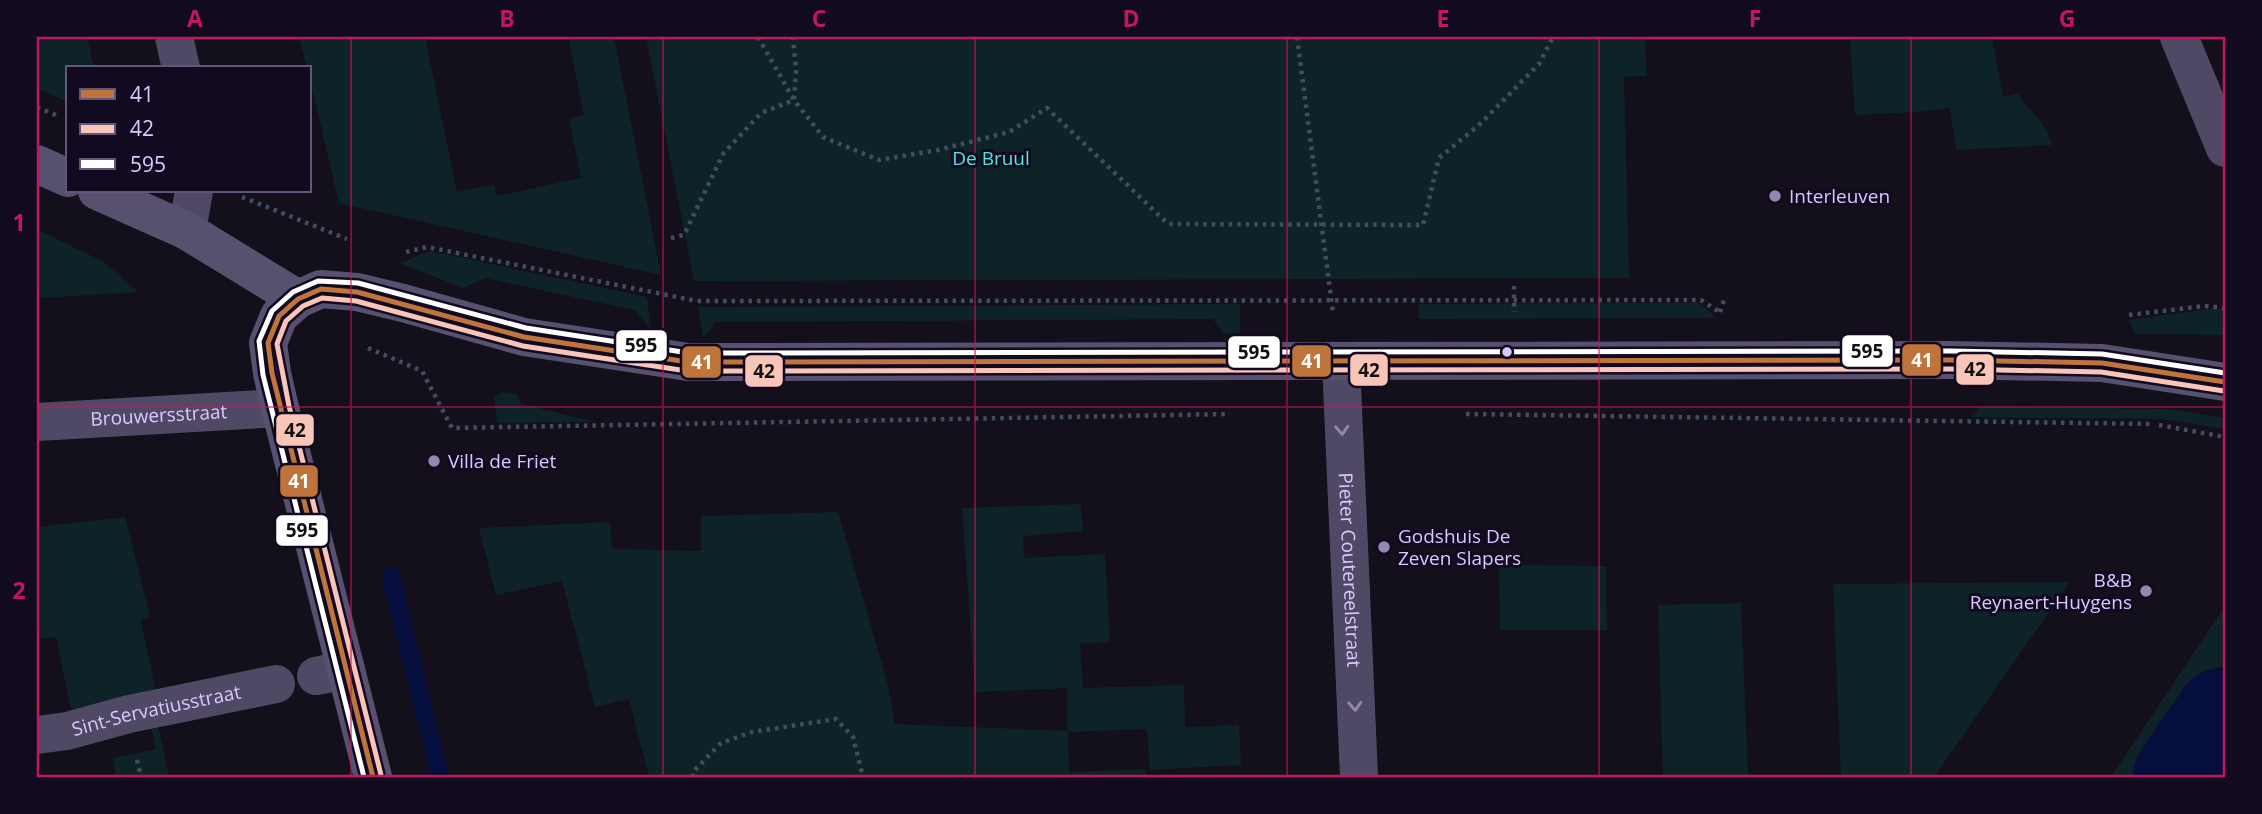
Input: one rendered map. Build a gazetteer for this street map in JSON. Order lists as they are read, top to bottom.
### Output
{
  "streets": {
    "street": ["Brouwersstraat", "Pieter Coutereelstraat", "Sint-Servatiusstraat"]
  },
  "one_way": ["Pieter Coutereelstraat"],
  "parks": ["De Bruul"],
  "places": [
    "Interleuven",
    "Villa de Friet",
    "Godshuis De Zeven Slapers",
    "B&B Reynaert-Huygens"
  ],
  "lines": ["transit line 595", "transit line 41", "transit line 42"],
  "legend": ["41", "42", "595"],
  "grid": {
    "columns": [
      "A",
      "B",
      "C",
      "D",
      "E",
      "F",
      "G"
    ],
    "rows": ["1", "2"]
  }
}
